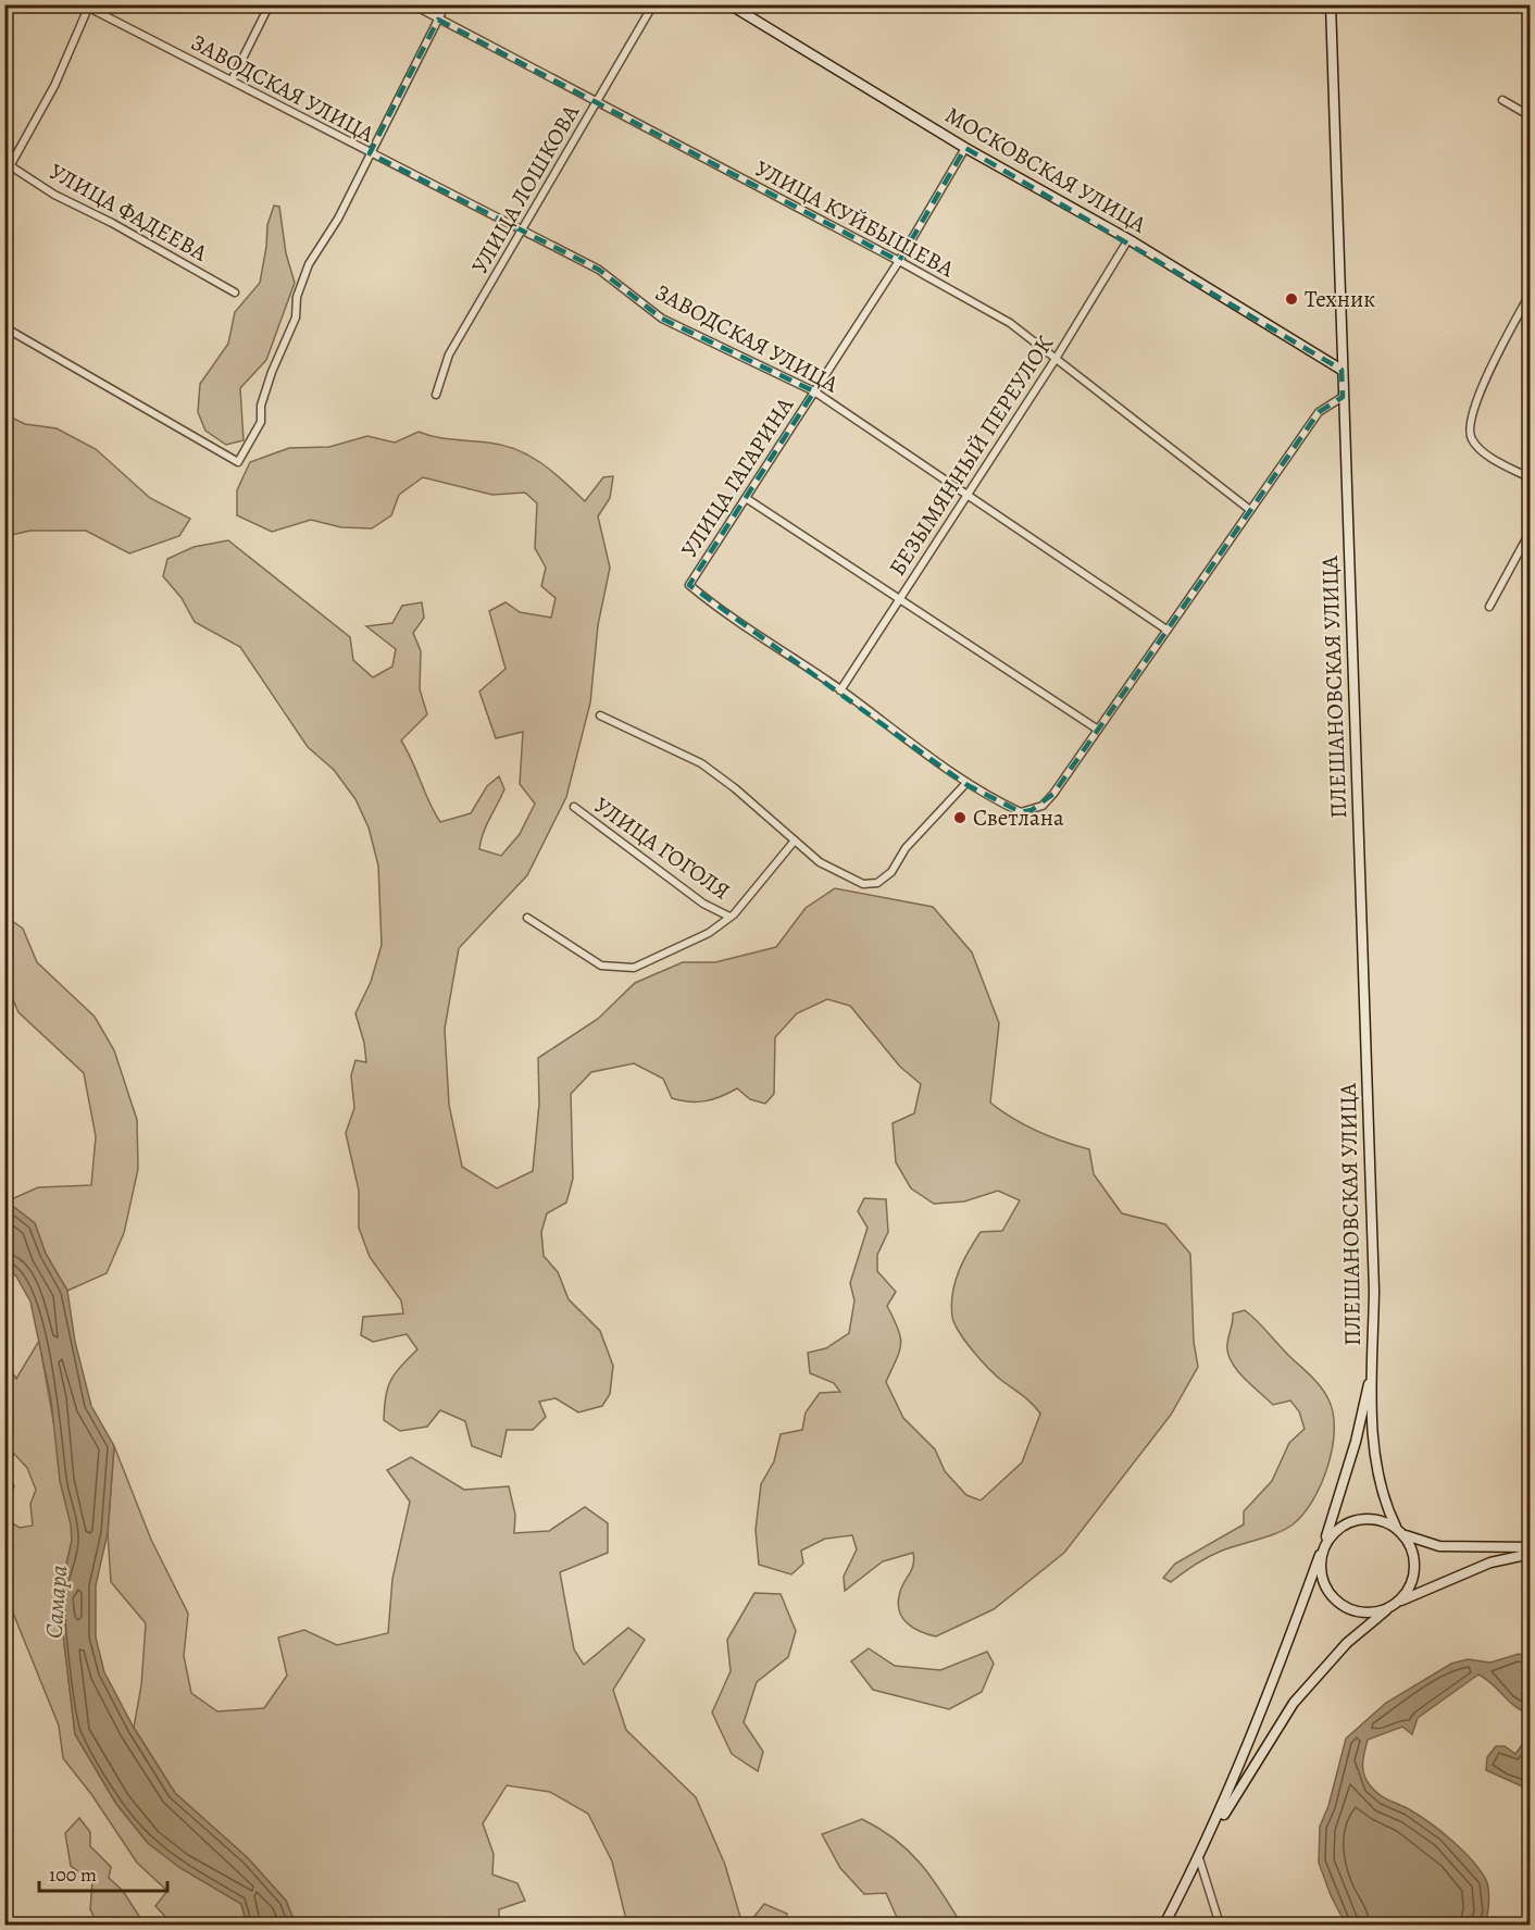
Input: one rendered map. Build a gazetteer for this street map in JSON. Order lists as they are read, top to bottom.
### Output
{
  "streets": {
    "main road": ["МОСКОВСКАЯ УЛИЦА", "ПЛЕШАНОВСКАЯ УЛИЦА"],
    "street": [
      "ЗАВОДСКАЯ УЛИЦА",
      "УЛИЦА ЛОШКОВА",
      "УЛИЦА ФАДЕЕВА",
      "УЛИЦА КУЙБЫШЕВА",
      "БЕЗЫМЯННЫЙ ПЕРЕУЛОК",
      "УЛИЦА ГАГАРИНА",
      "УЛИЦА ГОГОЛЯ"
    ]
  },
  "crossings": [
    ["ЗАВОДСКАЯ УЛИЦА", "УЛИЦА ЛОШКОВА"],
    ["ЗАВОДСКАЯ УЛИЦА", "БЕЗЫМЯННЫЙ ПЕРЕУЛОК"],
    ["ЗАВОДСКАЯ УЛИЦА", "УЛИЦА ГАГАРИНА"],
    ["МОСКОВСКАЯ УЛИЦА", "БЕЗЫМЯННЫЙ ПЕРЕУЛОК"],
    ["МОСКОВСКАЯ УЛИЦА", "УЛИЦА ГАГАРИНА"],
    ["МОСКОВСКАЯ УЛИЦА", "ПЛЕШАНОВСКАЯ УЛИЦА"],
    ["УЛИЦА ЛОШКОВА", "УЛИЦА КУЙБЫШЕВА"],
    ["УЛИЦА КУЙБЫШЕВА", "БЕЗЫМЯННЫЙ ПЕРЕУЛОК"],
    ["УЛИЦА КУЙБЫШЕВА", "УЛИЦА ГАГАРИНА"],
    ["БЕЗЫМЯННЫЙ ПЕРЕУЛОК", "УЛИЦА ГАГАРИНА"]
  ],
  "water": ["Самара"],
  "places": ["Техник", "Светлана"],
  "scale_bar": "100 m"
}
